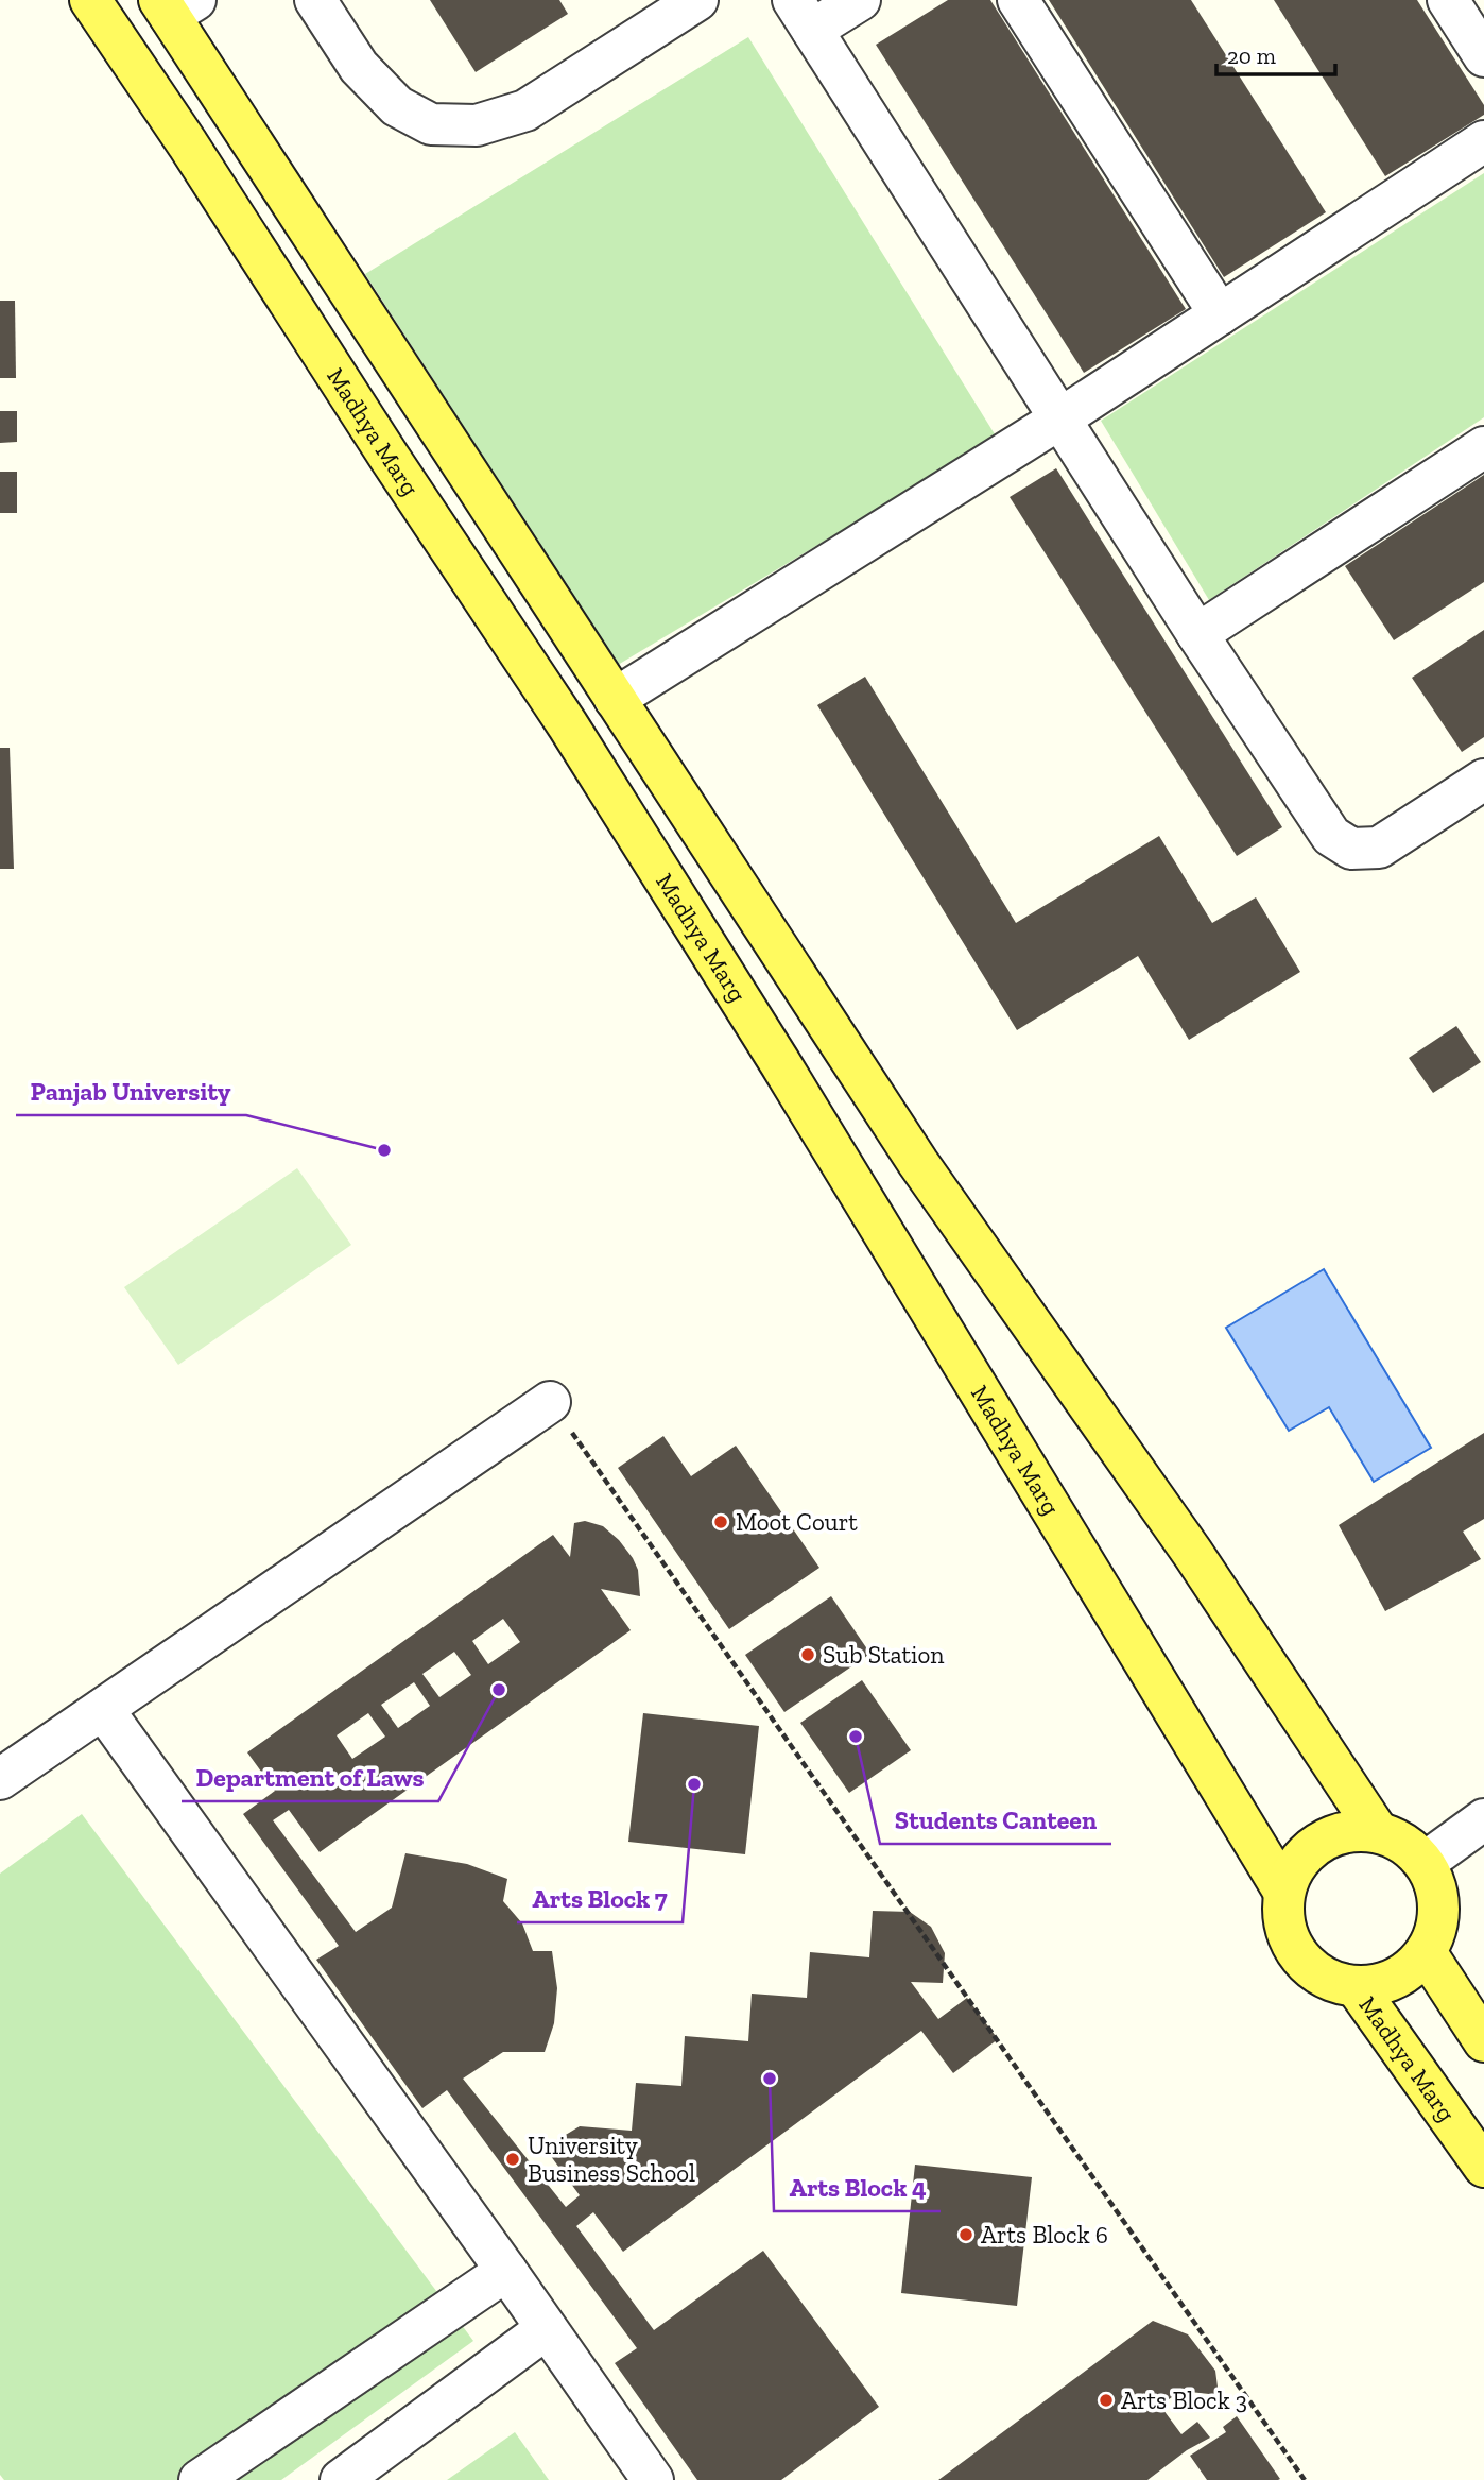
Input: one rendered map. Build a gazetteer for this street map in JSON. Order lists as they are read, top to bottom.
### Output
{
  "streets": {
    "main road": ["Madhya Marg"]
  },
  "places": [
    "Panjab University",
    "Moot Court",
    "Sub Station",
    "Department of Laws",
    "Students Canteen",
    "Arts Block 7",
    "Arts Block 4",
    "University Business School",
    "Arts Block 6",
    "Arts Block 3"
  ],
  "scale_bar": "20 m"
}
